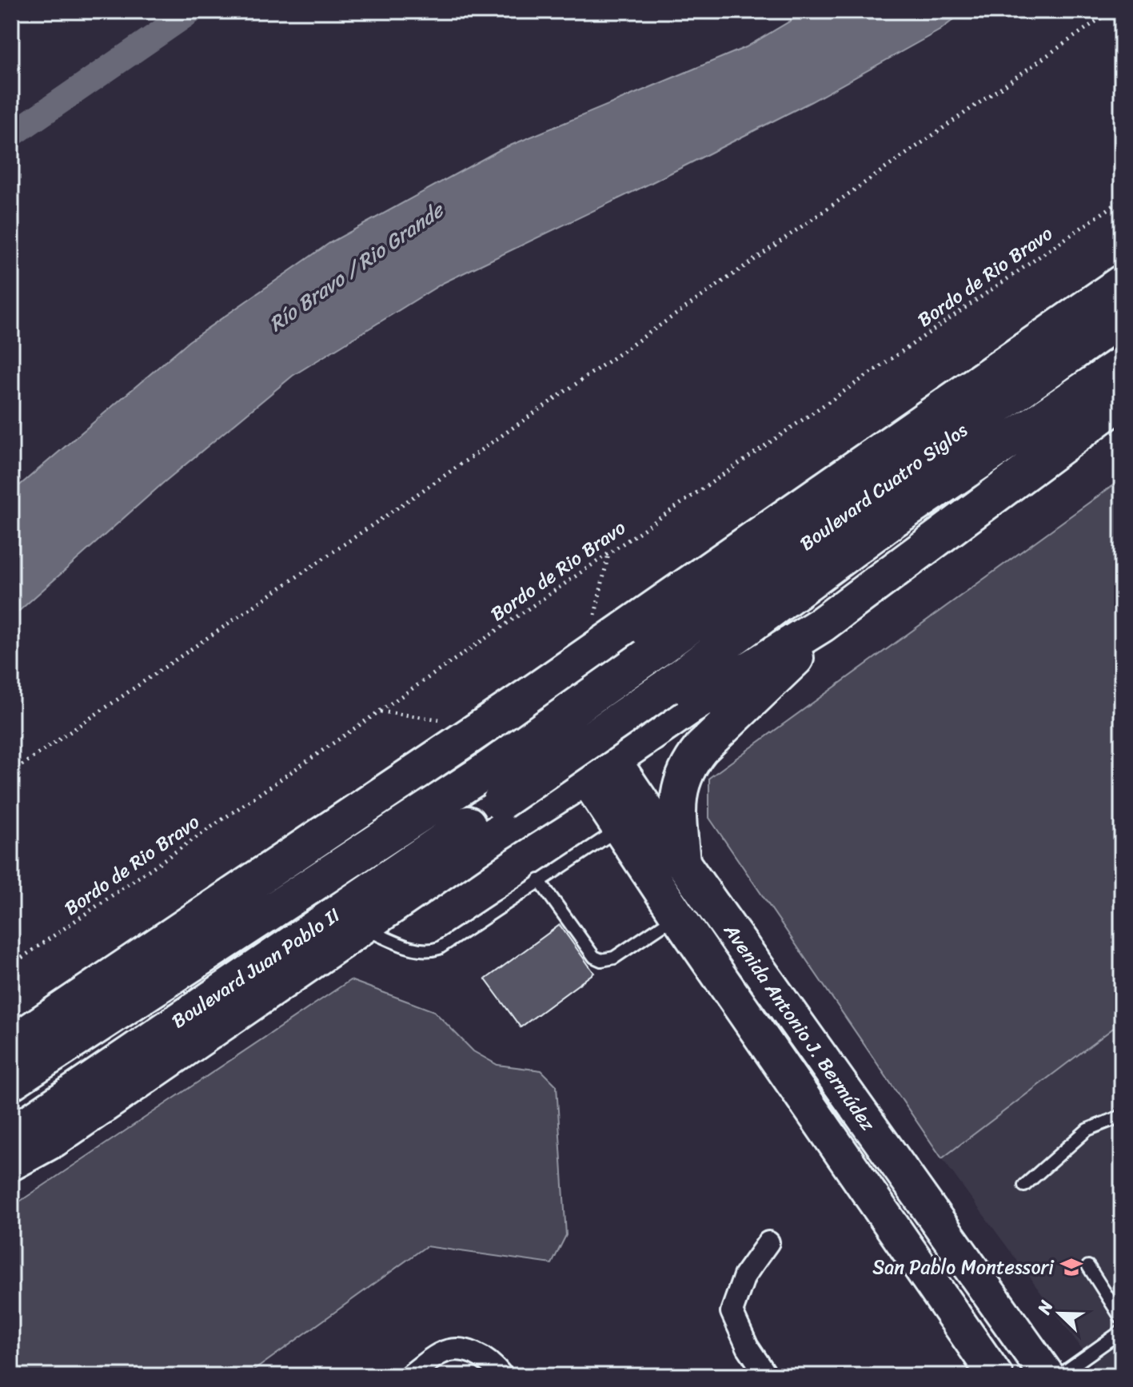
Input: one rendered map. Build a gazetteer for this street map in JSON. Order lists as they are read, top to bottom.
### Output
{
  "streets": {
    "highway": ["Boulevard Cuatro Siglos", "Boulevard Juan Pablo II"],
    "main road": ["Avenida Antonio J. Bermúdez"],
    "path": ["Bordo de Rio Bravo"]
  },
  "crossings": [
    ["Boulevard Cuatro Siglos", "Boulevard Juan Pablo II"]
  ],
  "water": ["Río Bravo / Rio Grande"],
  "places": {
    "school or university": ["San Pablo Montessori"]
  },
  "north": "top left"
}
